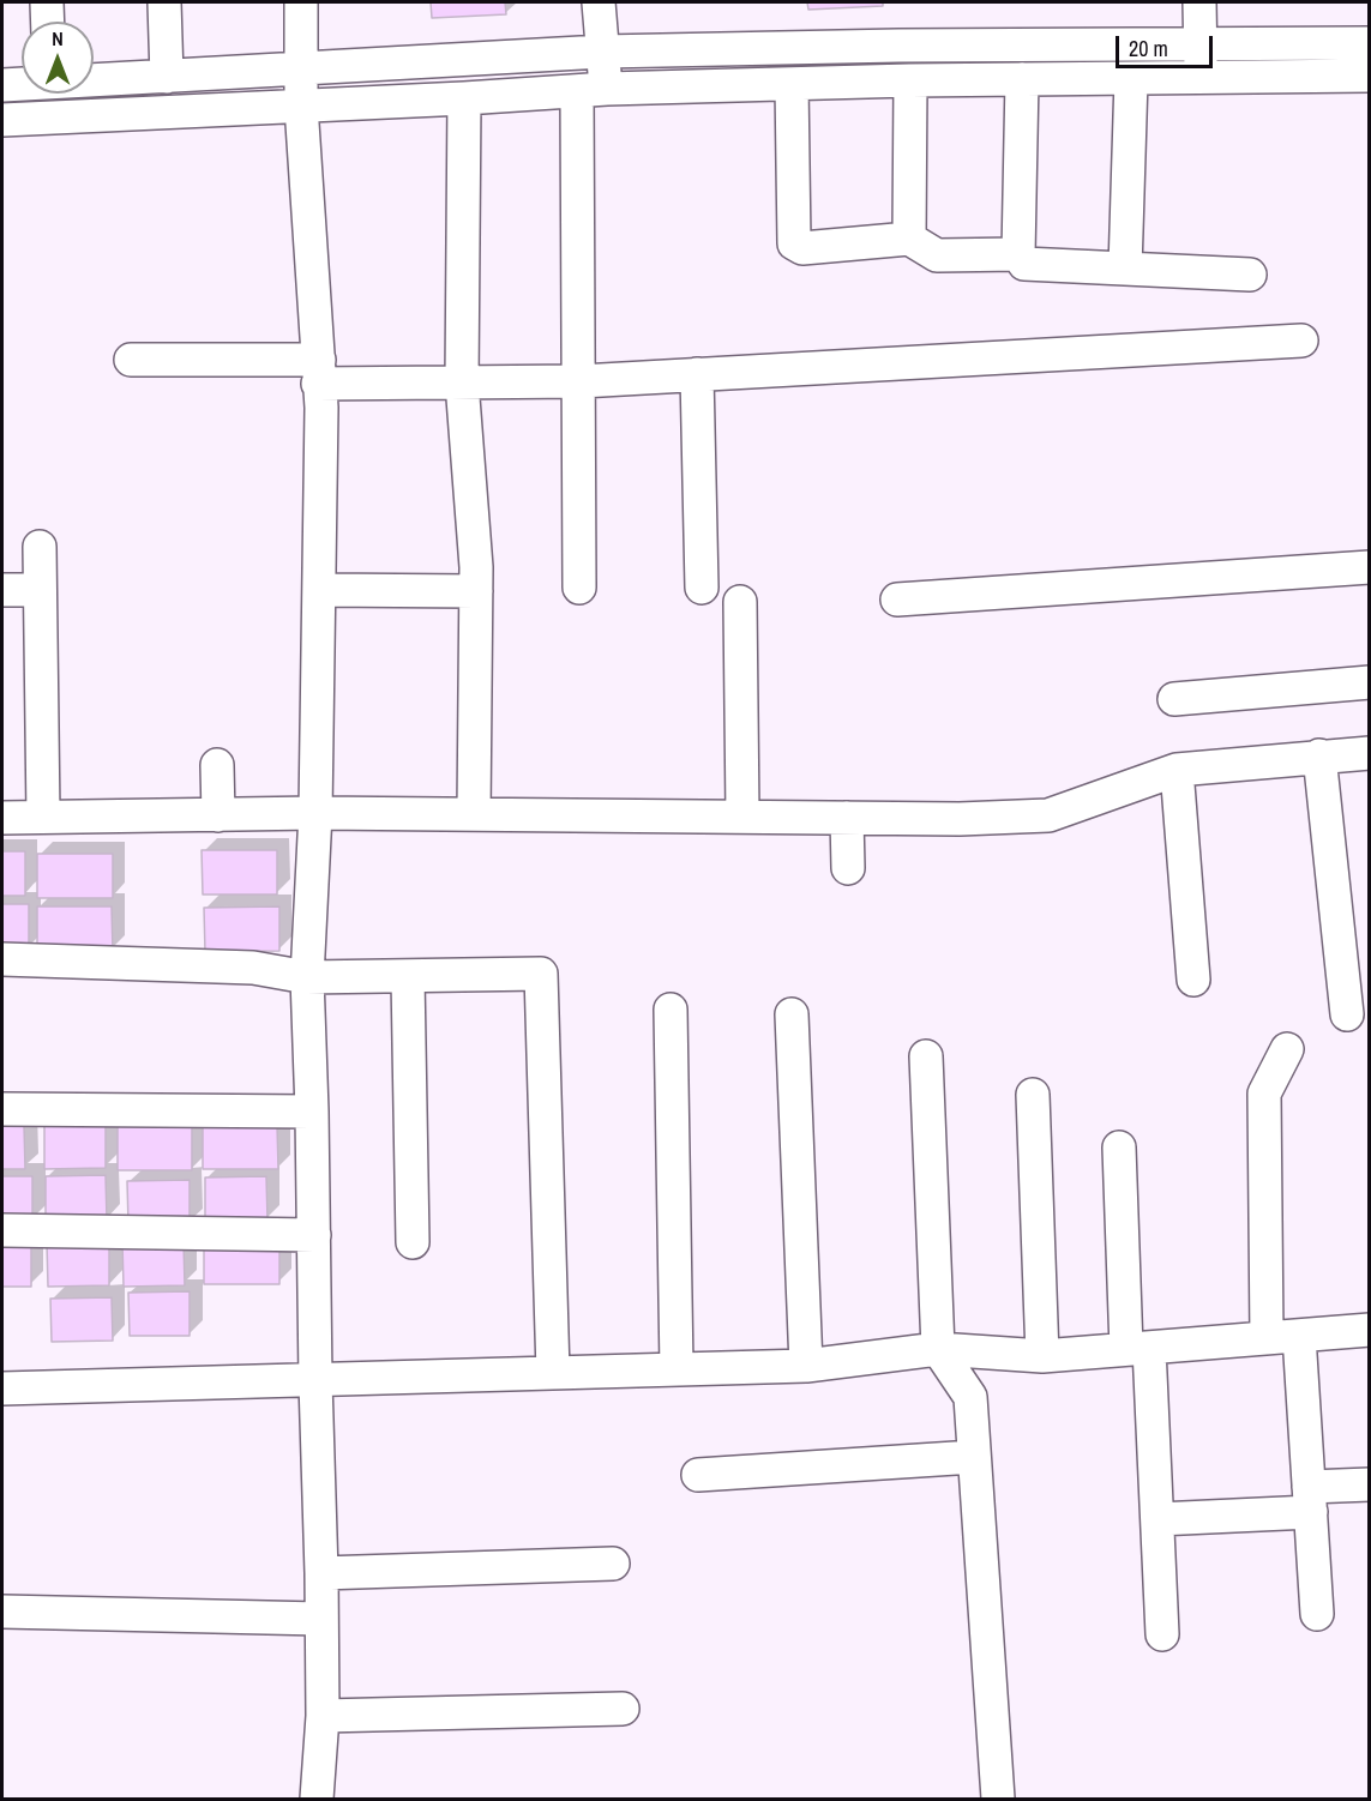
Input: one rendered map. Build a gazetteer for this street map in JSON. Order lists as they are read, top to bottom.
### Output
{
  "scale_bar": "20 m",
  "north": "top"
}
